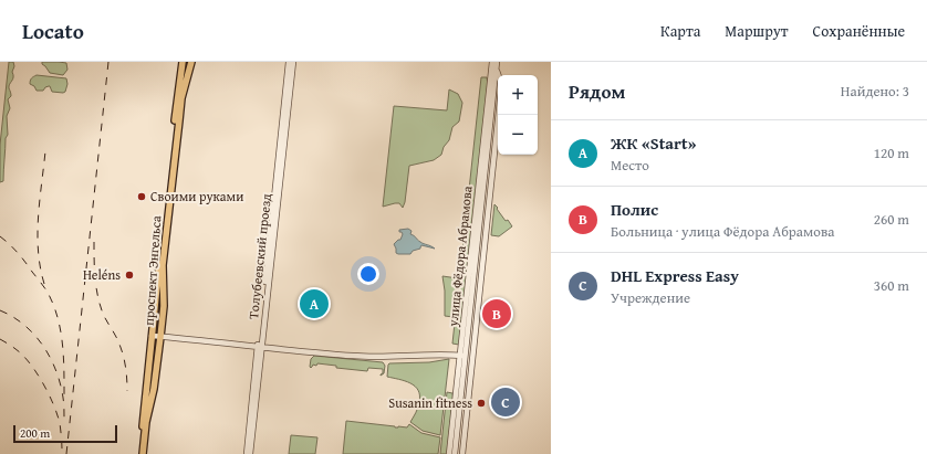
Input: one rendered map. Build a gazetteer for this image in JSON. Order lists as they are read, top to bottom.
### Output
{
  "streets": {
    "main road": ["проспект Энгельса"],
    "street": ["Толубеевский проезд", "улица Фёдора Абрамова"]
  },
  "places": ["Своими руками", "Heléns", "Susanin fitness"],
  "scale_bar": "200 m",
  "page": {
    "header": "Locato",
    "nav": ["Карта", "Маршрут", "Сохранённые"],
    "heading": ["Рядом", "Найдено: 3"],
    "map_buttons": ["+", "−"],
    "list": [
      {
        "mark": "A",
        "name": "ЖК «Start»",
        "note": "Место",
        "value": "120 m"
      },
      {
        "mark": "B",
        "name": "Полис",
        "note": "Больница · улица Фёдора Абрамова",
        "value": "260 m"
      },
      {
        "mark": "C",
        "name": "DHL Express Easy",
        "note": "Учреждение",
        "value": "360 m"
      }
    ],
    "pins": ["A", "B", "C"],
    "scale": "200 m"
  }
}
